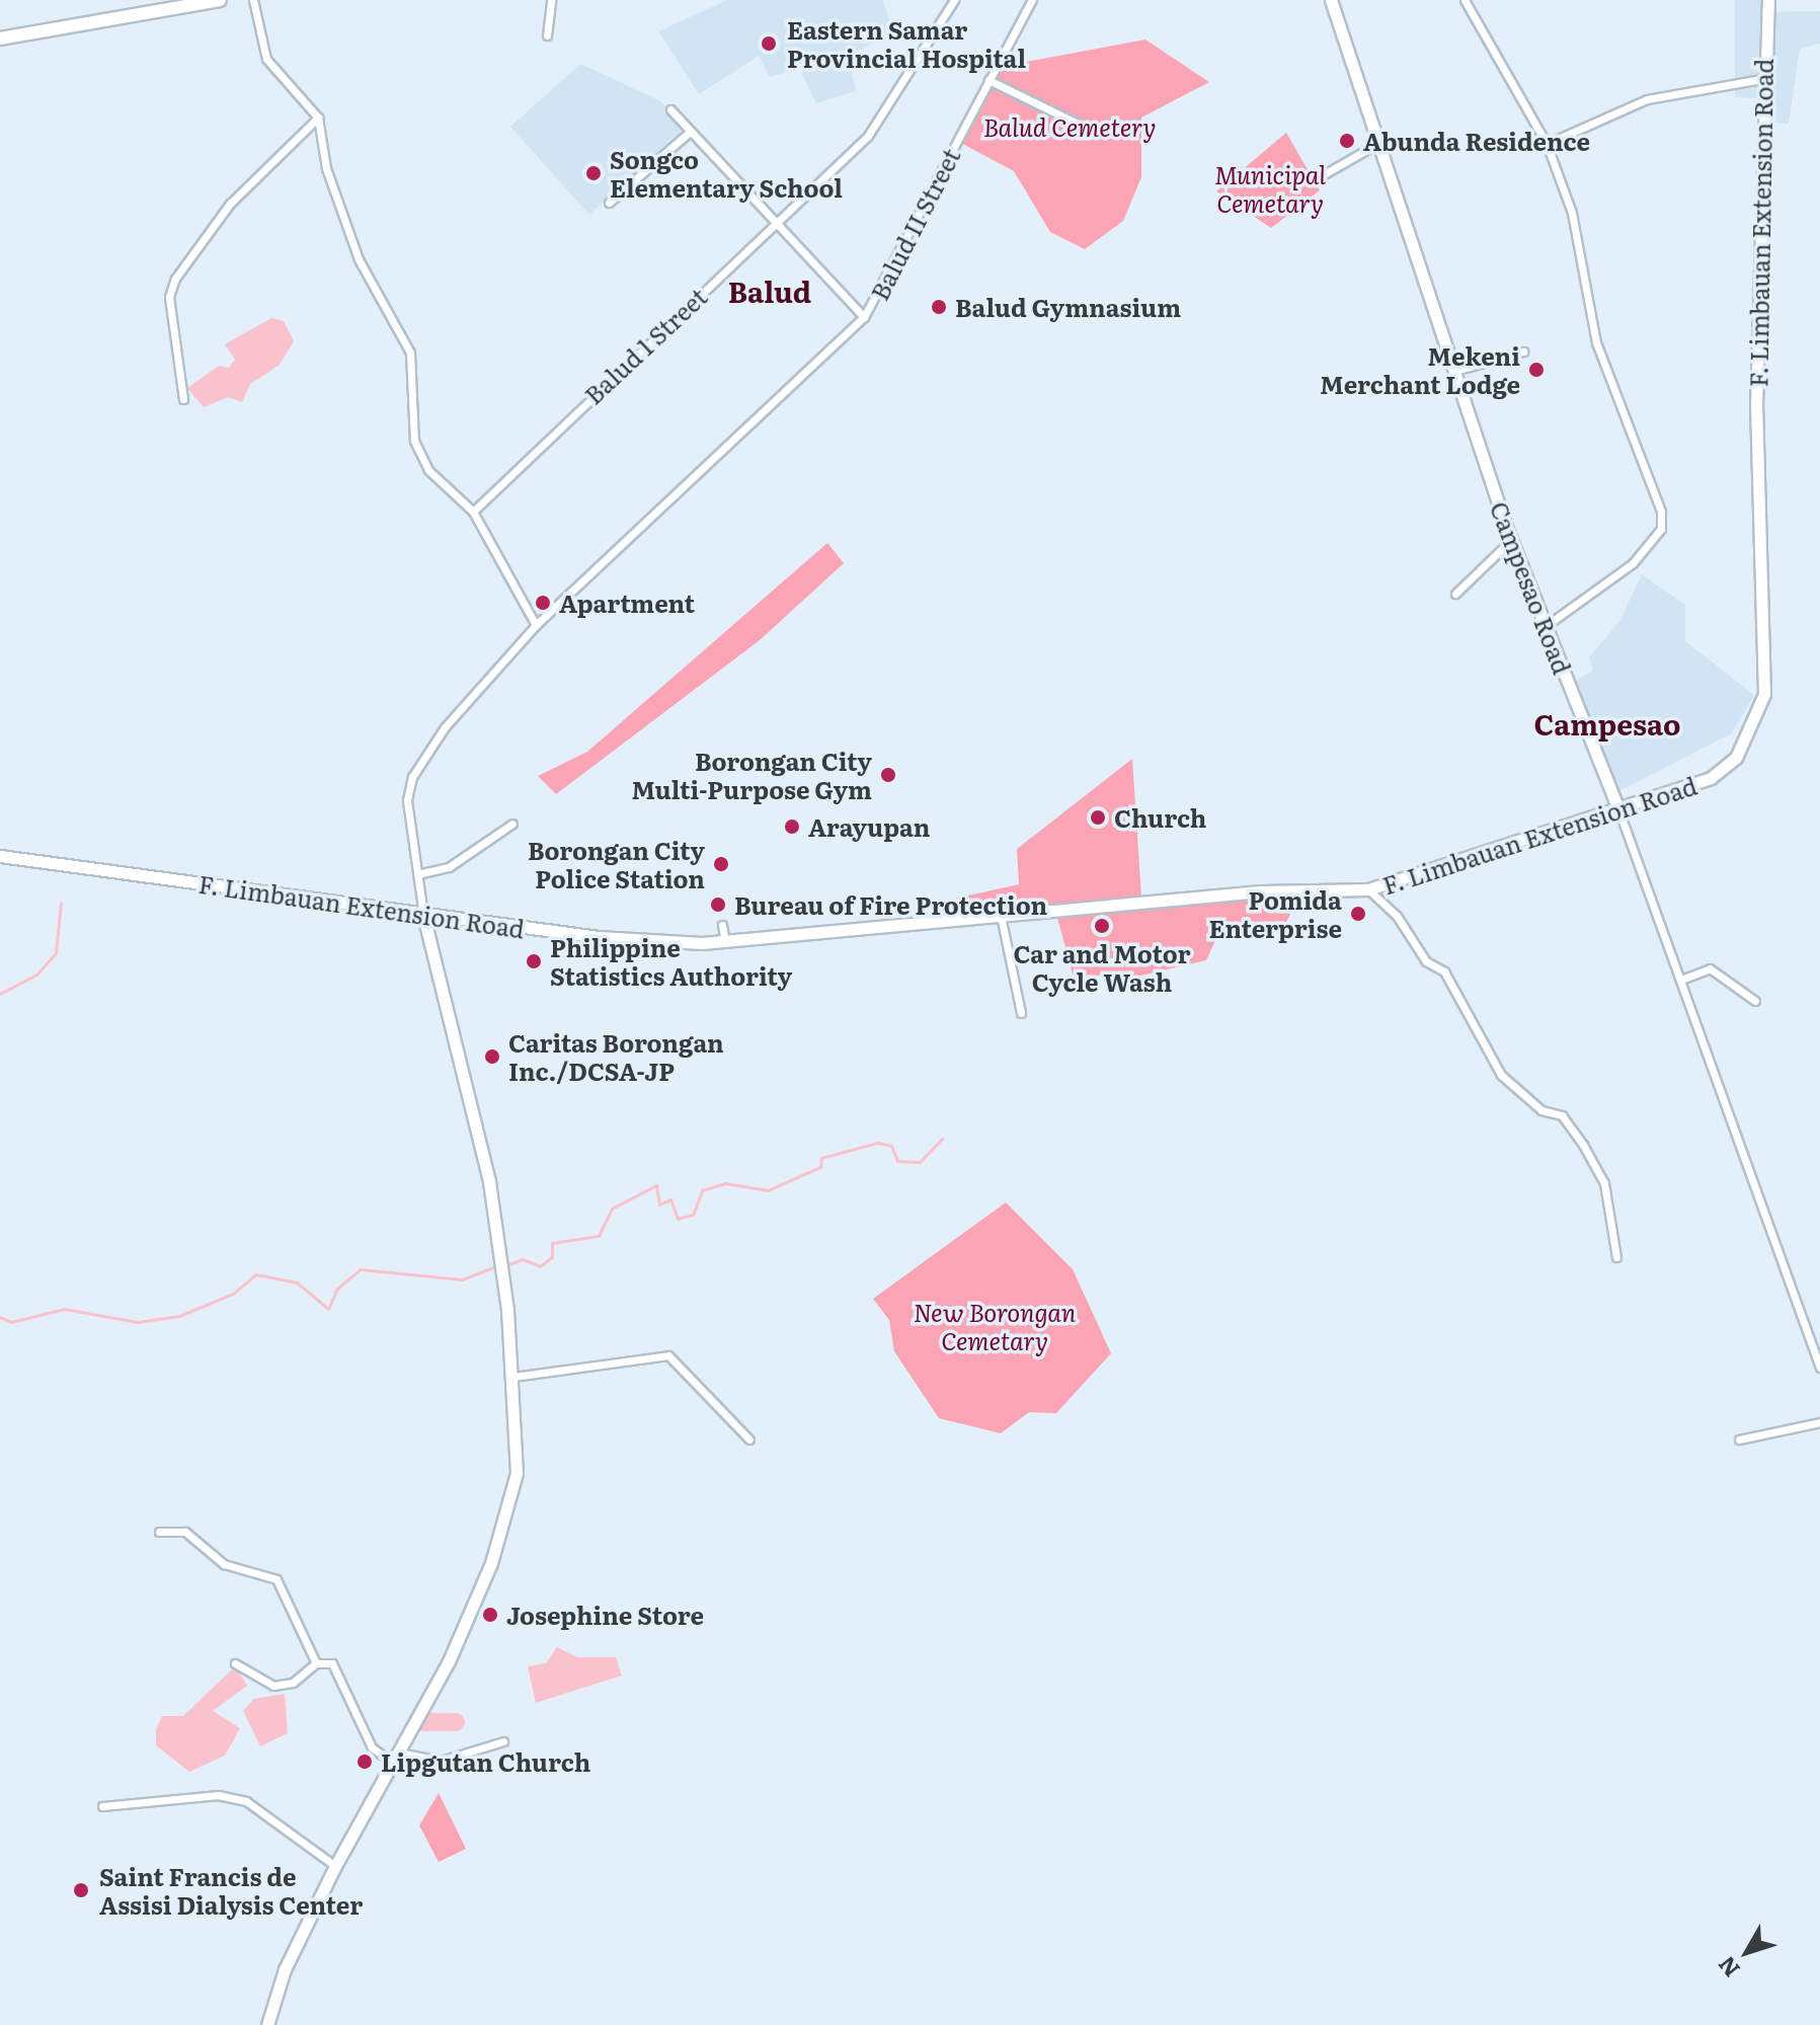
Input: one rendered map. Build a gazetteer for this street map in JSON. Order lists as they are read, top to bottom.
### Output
{
  "streets": {
    "street": [
      "F. Limbauan Extension Road",
      "Balud II Street",
      "Balud 1 Street",
      "Campesao Road"
    ]
  },
  "crossings": [
    ["F. Limbauan Extension Road", "Balud II Street"],
    ["F. Limbauan Extension Road", "Campesao Road"]
  ],
  "districts": ["Balud", "Campesao"],
  "parks": ["Balud Cemetery", "Municipal Cemetary", "New Borongan Cemetary"],
  "places": [
    "Eastern Samar Provincial Hospital",
    "Abunda Residence",
    "Songco Elementary School",
    "Balud Gymnasium",
    "Mekeni Merchant Lodge",
    "Apartment",
    "Borongan City Multi-Purpose Gym",
    "Church",
    "Arayupan",
    "Borongan City Police Station",
    "Bureau of Fire Protection",
    "Pomida Enterprise",
    "Car and Motor Cycle Wash",
    "Philippine Statistics Authority",
    "Caritas Borongan Inc./DCSA-JP",
    "Josephine Store",
    "Lipgutan Church",
    "Saint Francis de Assisi Dialysis Center"
  ],
  "north": "bottom left"
}
